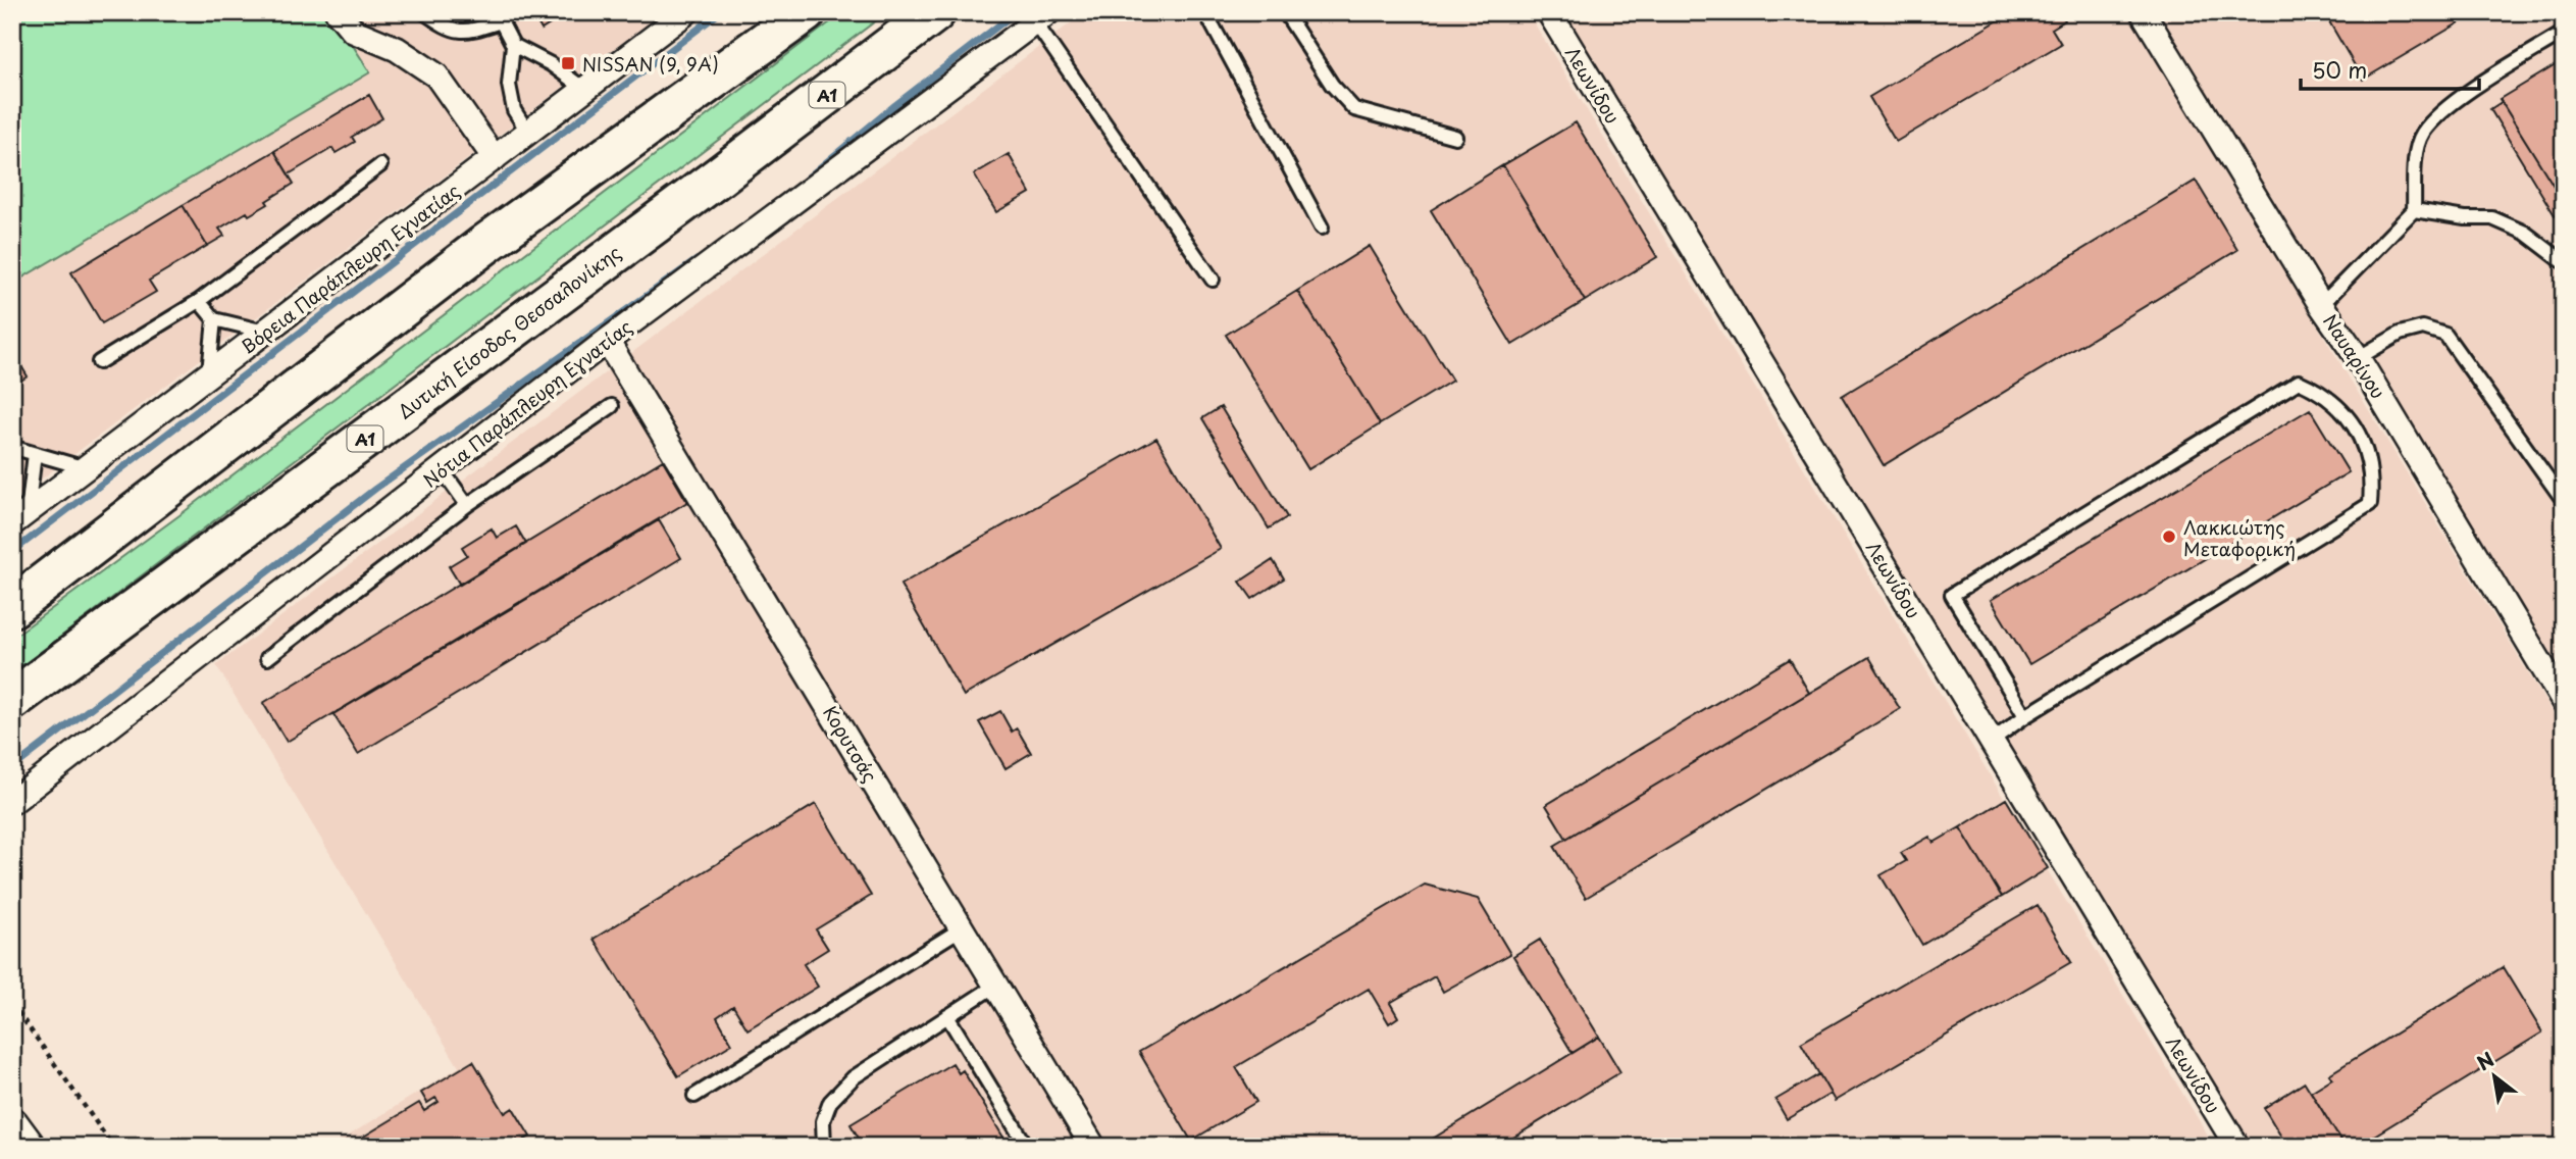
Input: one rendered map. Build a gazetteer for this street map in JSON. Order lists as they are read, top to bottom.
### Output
{
  "streets": {
    "highway": ["Α1", "Δυτική Είσοδος Θεσσαλονίκης"],
    "street": [
      "Λεωνίδου",
      "Βόρεια Παράπλευρη Εγνατίας",
      "Ναυαρίνου",
      "Νότια Παράπλευρη Εγνατίας",
      "Κορυτσάς"
    ]
  },
  "crossings": [
    ["Νότια Παράπλευρη Εγνατίας", "Κορυτσάς"]
  ],
  "places": {
    "transit": ["NISSAN (9, 9Α)"],
    "other": ["Λακκιώτης Μεταφορική"]
  },
  "scale_bar": "50 m",
  "north": "top left"
}
